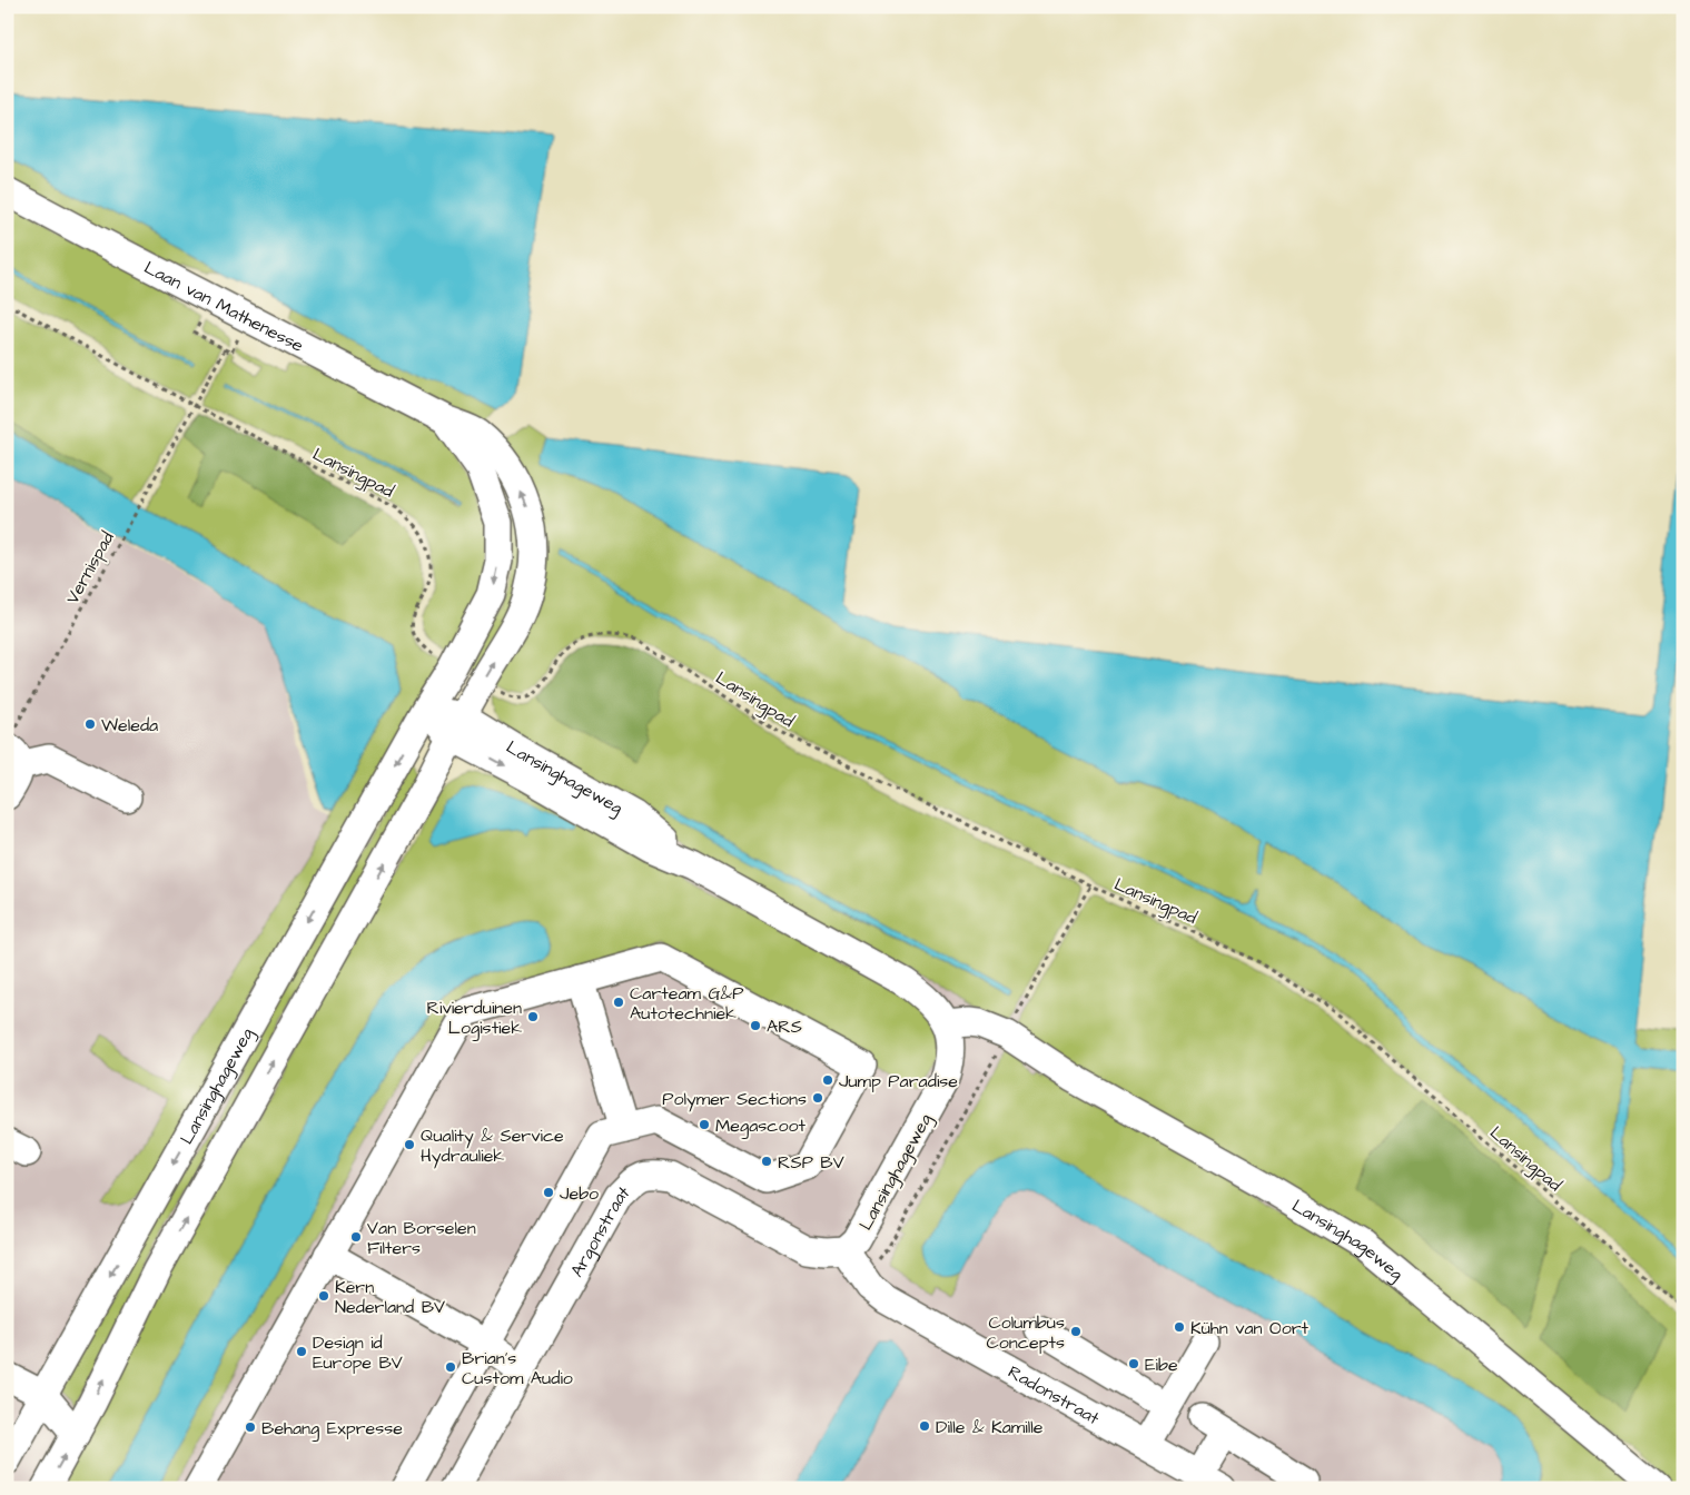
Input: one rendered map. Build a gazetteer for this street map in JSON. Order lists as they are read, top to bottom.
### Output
{
  "streets": {
    "street": [
      "Laan van Mathenesse",
      "Lansinghageweg",
      "Argonstraat",
      "Radonstraat"
    ],
    "path": ["Lansingpad", "Vernispad"]
  },
  "crossings": [
    ["Laan van Mathenesse", "Lansingpad"],
    ["Laan van Mathenesse", "Lansinghageweg"],
    ["Lansingpad", "Vernispad"],
    ["Lansinghageweg", "Argonstraat"],
    ["Lansinghageweg", "Radonstraat"],
    ["Argonstraat", "Radonstraat"]
  ],
  "places": [
    "Weleda",
    "Carteam G&P Autotechniek",
    "Rivierduinen Logistiek",
    "ARS",
    "Jump Paradise",
    "Polymer Sections",
    "Megascoot",
    "Quality & Service Hydrauliek",
    "RSP BV",
    "Jebo",
    "Van Borselen Filters",
    "Kern Nederland BV",
    "Kühn van Oort",
    "Columbus Concepts",
    "Design id Europe BV",
    "Eibe",
    "Brian's Custom Audio",
    "Dille & Kamille",
    "Behang Expresse"
  ]
}
